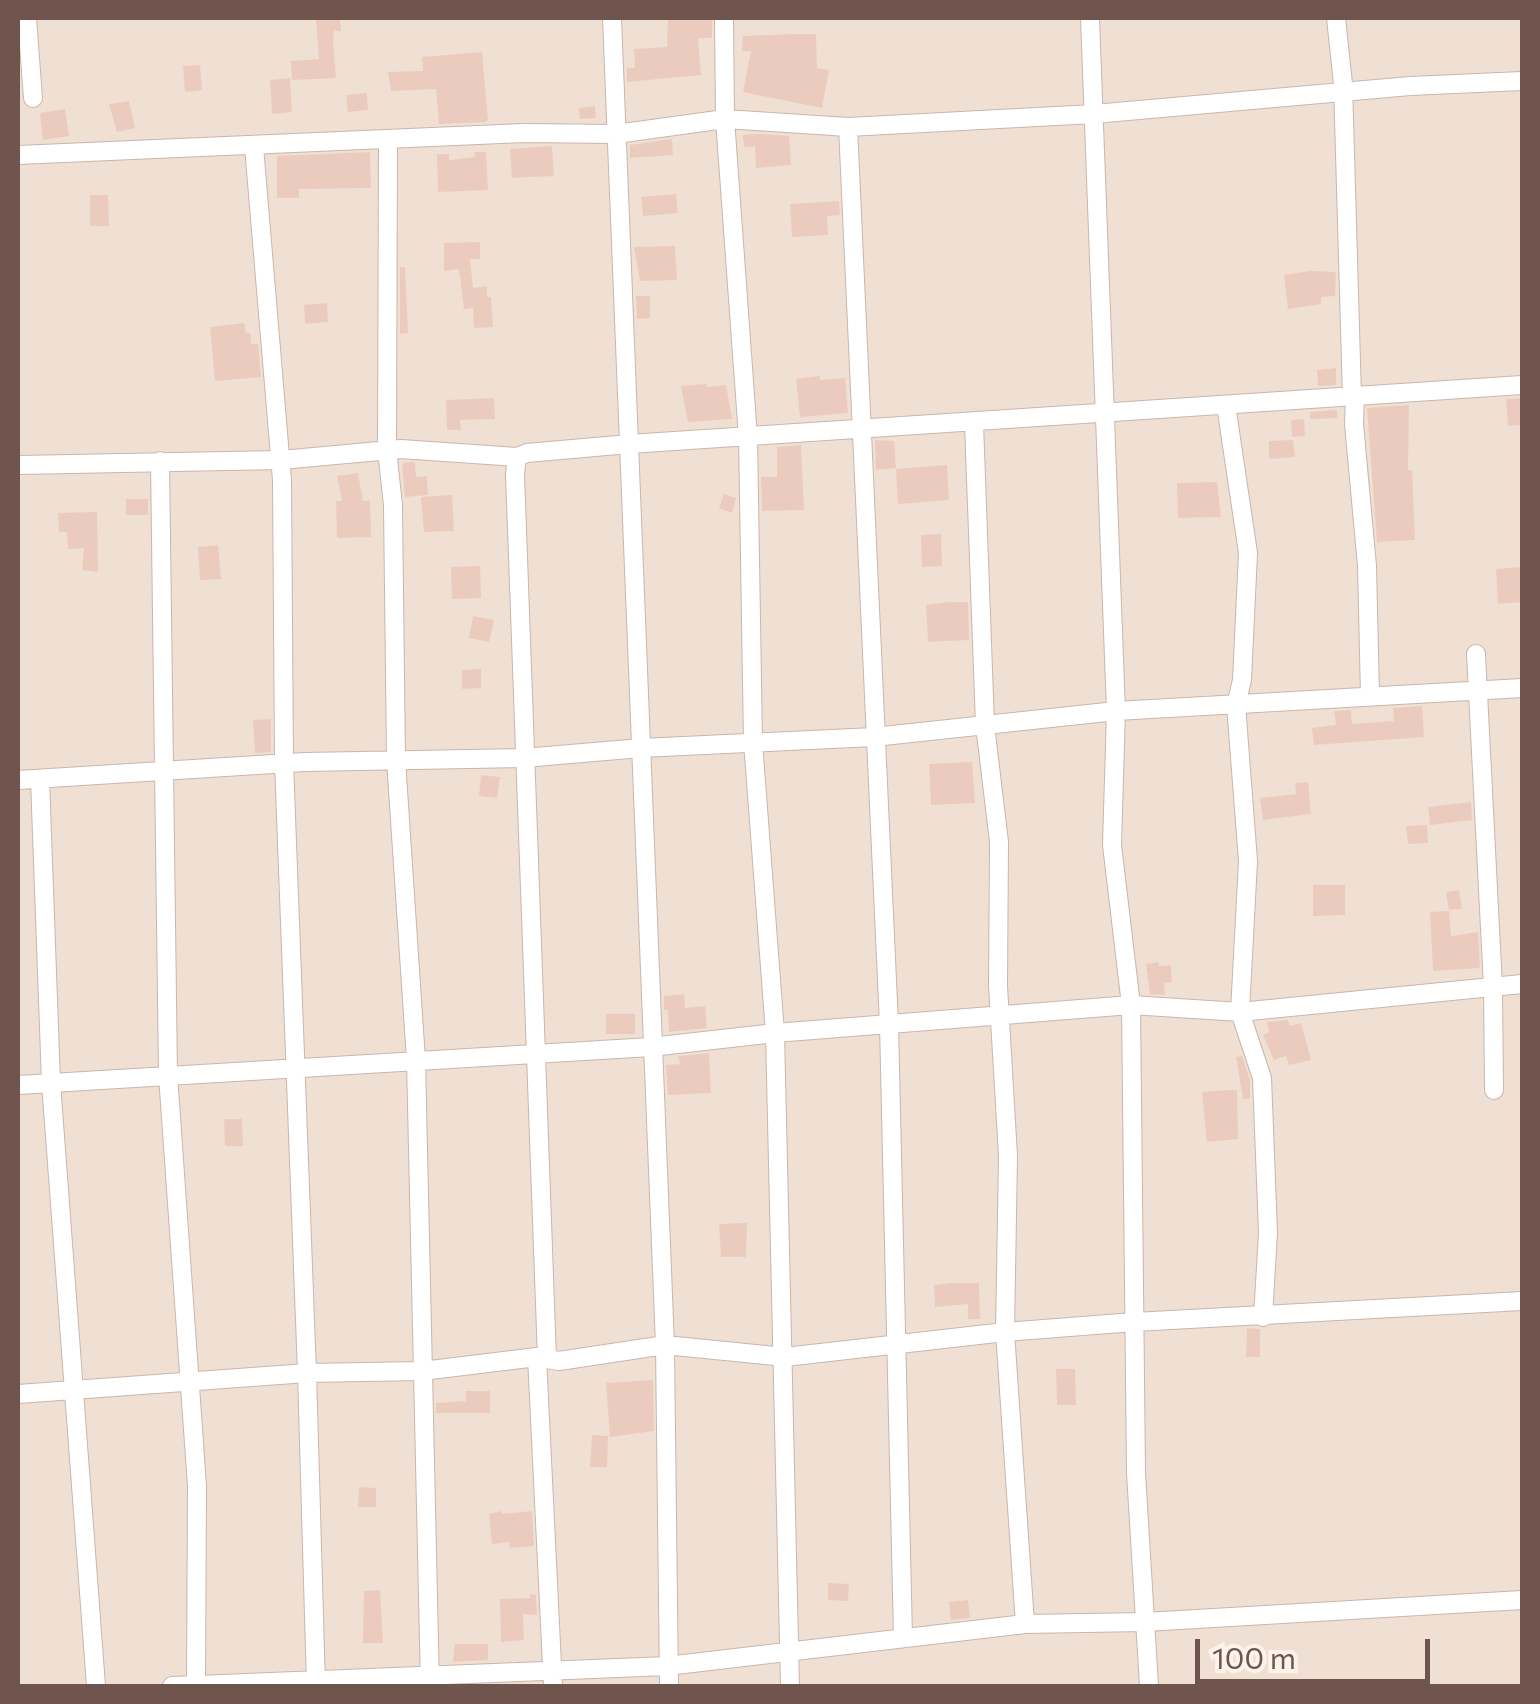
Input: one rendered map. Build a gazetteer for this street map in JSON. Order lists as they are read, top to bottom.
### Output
{
  "scale_bar": "100 m"
}
